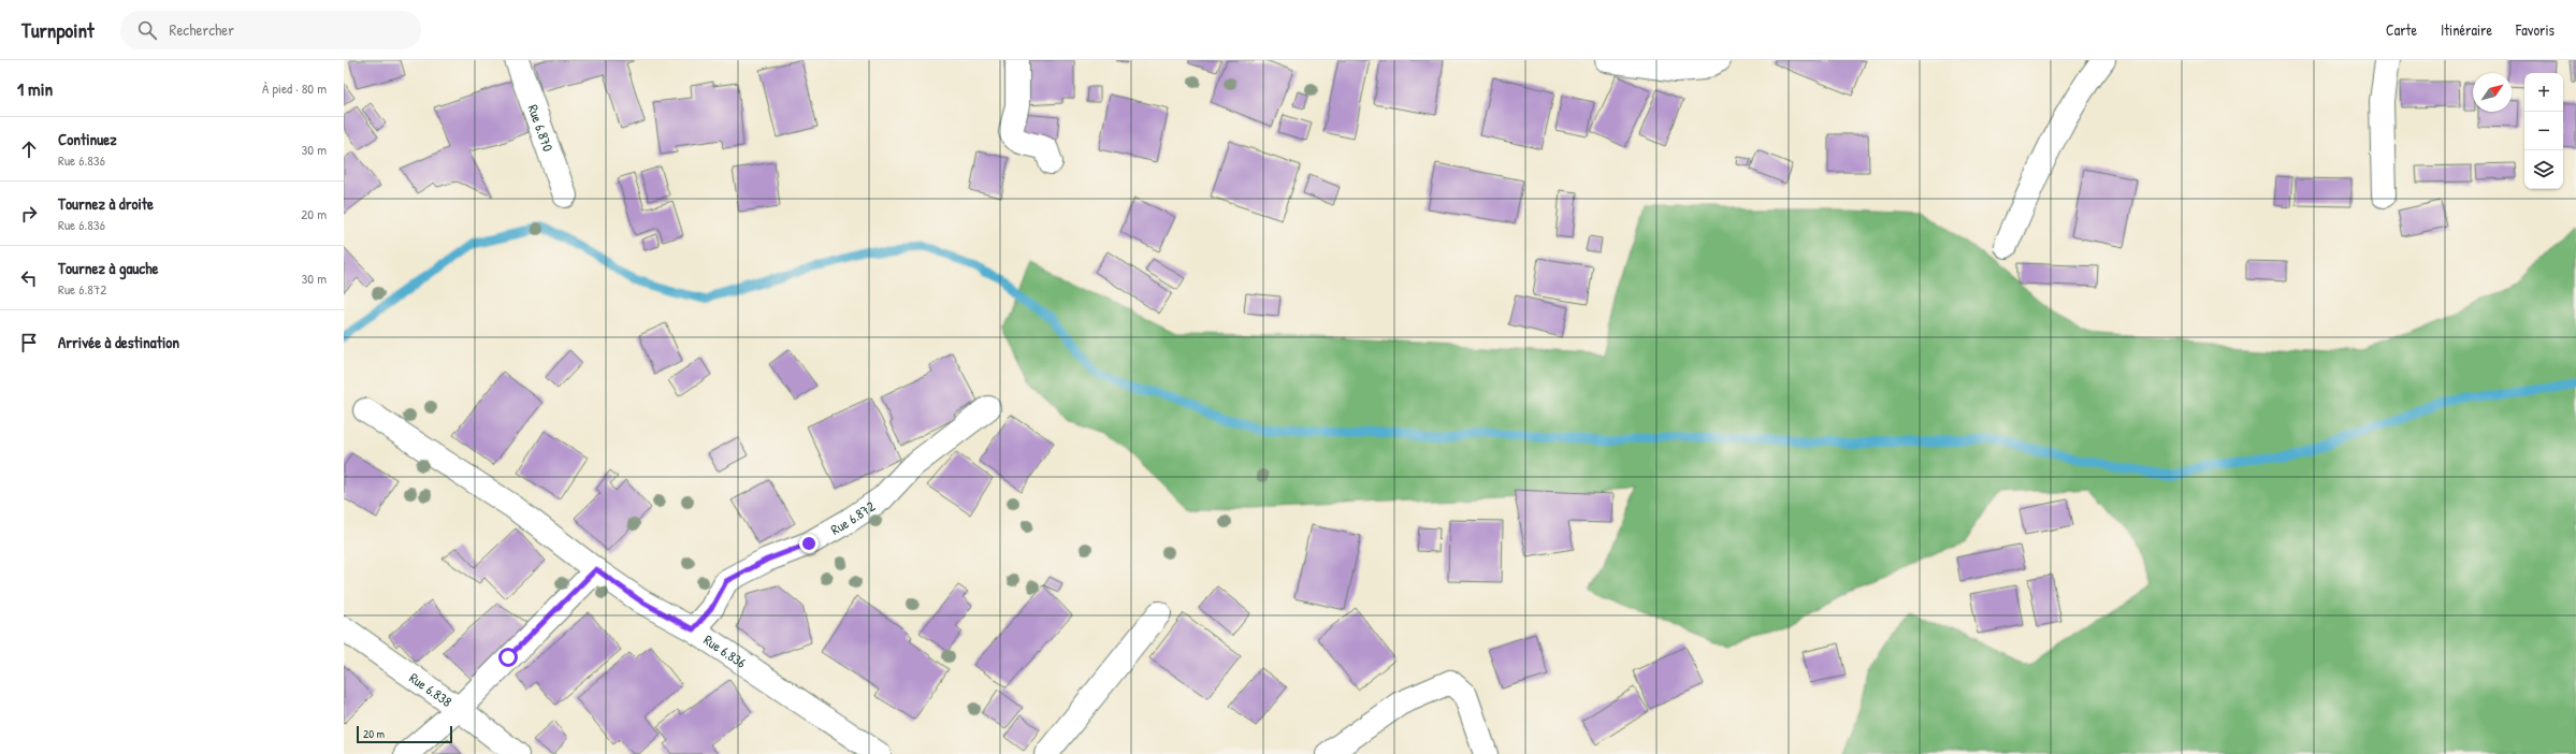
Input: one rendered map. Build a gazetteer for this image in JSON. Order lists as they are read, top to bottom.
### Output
{
  "streets": {
    "street": [
      "Rue 6.870",
      "Rue 6.872",
      "Rue 6.836",
      "Rue 6.838"
    ]
  },
  "crossings": [
    ["Rue 6.872", "Rue 6.836"]
  ],
  "scale_bar": "20 m",
  "north": "top right",
  "page": {
    "header": "Turnpoint",
    "search": "Rechercher",
    "nav": ["Carte", "Itinéraire", "Favoris"],
    "heading": ["1 min", "À pied · 80 m"],
    "map_buttons": ["+", "−"],
    "list": [
      ["Continuez", "Rue 6.836", "30 m"],
      ["Tournez à droite", "Rue 6.836", "20 m"],
      ["Tournez à gauche", "Rue 6.872", "30 m"],
      "Arrivée à destination"
    ],
    "scale": "20 m"
  }
}
